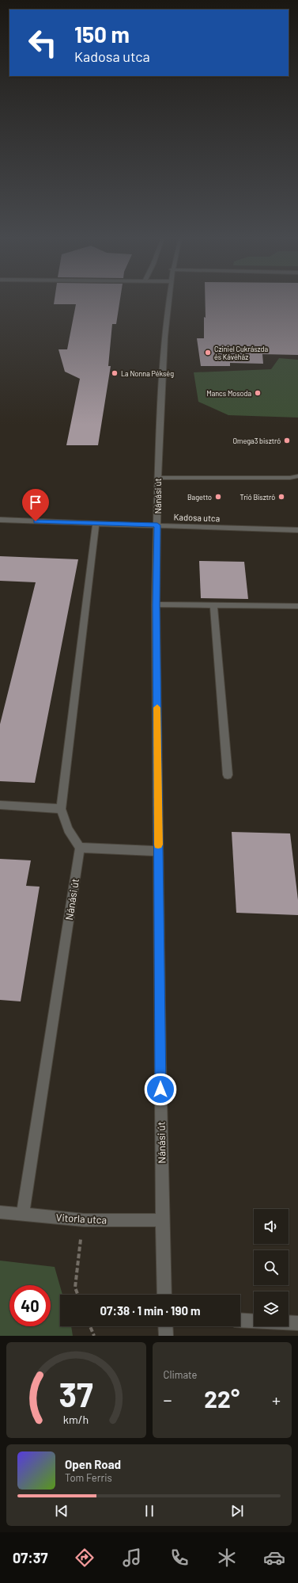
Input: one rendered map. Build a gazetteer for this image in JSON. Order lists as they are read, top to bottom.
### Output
{
  "streets": {
    "street": ["Nánási út", "Kadosa utca", "Vitorla utca"]
  },
  "crossings": [
    ["Nánási út", "Kadosa utca"],
    ["Nánási út", "Vitorla utca"]
  ],
  "places": [
    "Cziniel Cukrászda és Kávéház",
    "La Nonna Pékség",
    "Mancs Mosoda",
    "Omega3 bisztró",
    "Bagetto",
    "Trió Bisztró"
  ],
  "page": {
    "turn": ["150 m", "Kadosa utca"],
    "limit": "40",
    "trip": "07:38 · 1 min · 190 m",
    "tile": "Climate",
    "heat": ["−", "22°", "+"],
    "song": ["Open Road", "Tom Ferris"],
    "tabs": "07:37",
    "gauge": ["37", "km/h"]
  }
}
